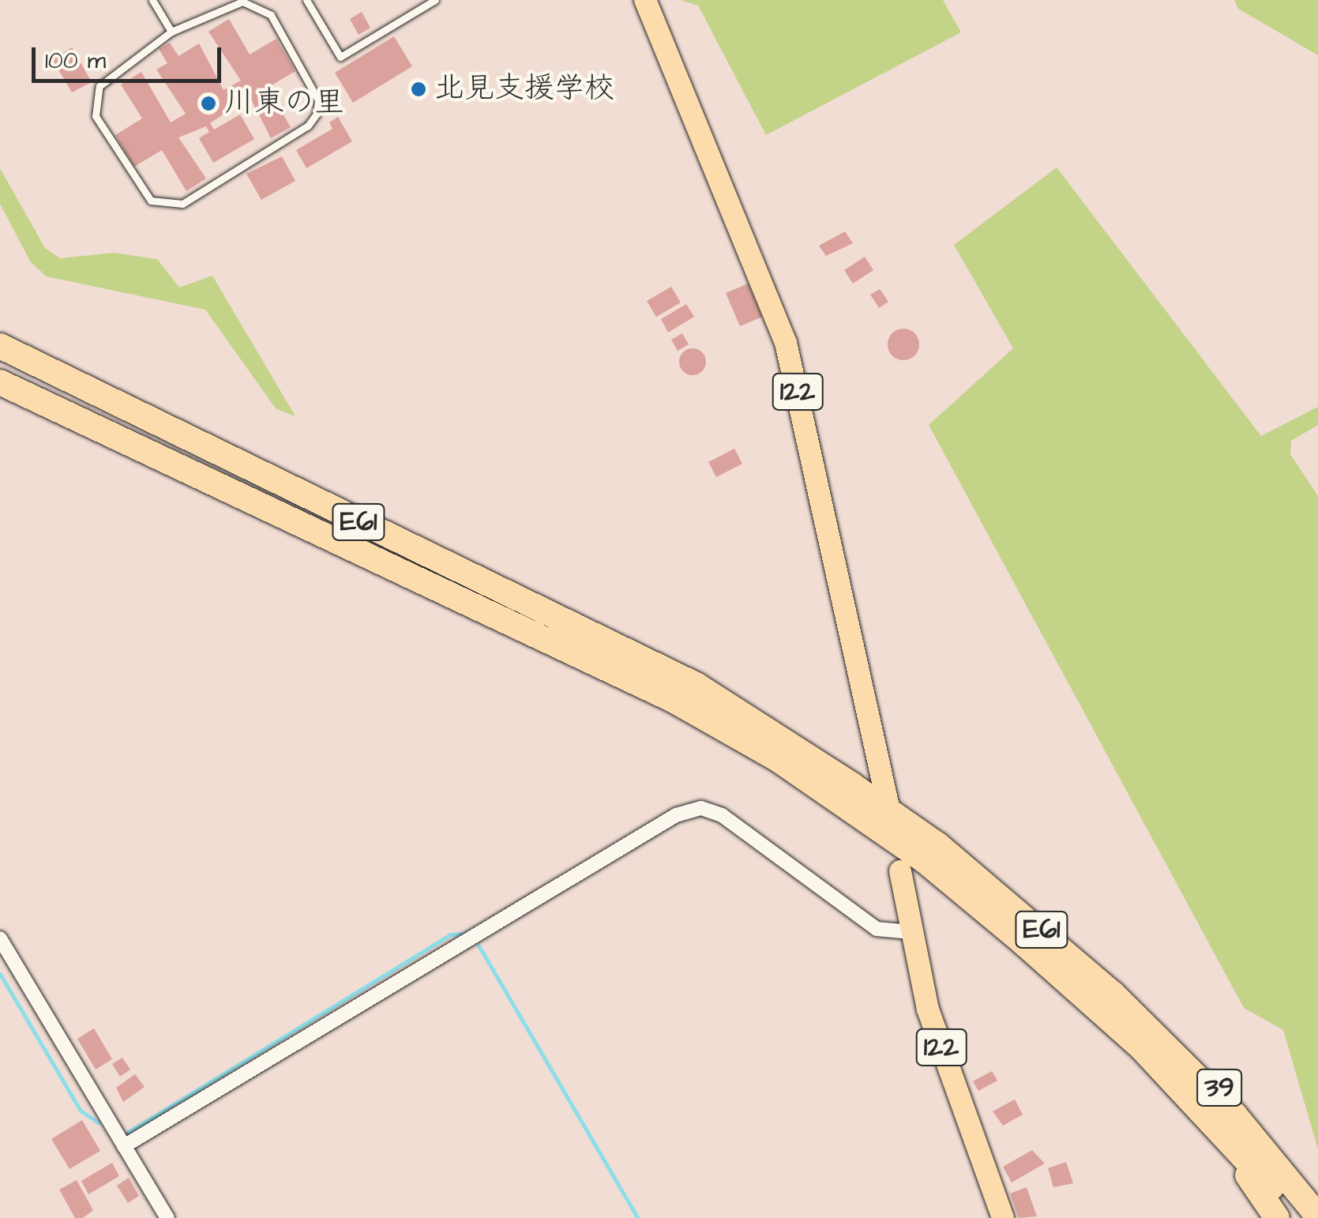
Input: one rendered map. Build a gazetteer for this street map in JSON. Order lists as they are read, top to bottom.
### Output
{
  "streets": {
    "highway": ["E61", "39"],
    "main road": ["122"]
  },
  "crossings": [
    ["E61", "39"]
  ],
  "places": ["北見支援学校", "川東の里"],
  "scale_bar": "100 m"
}
